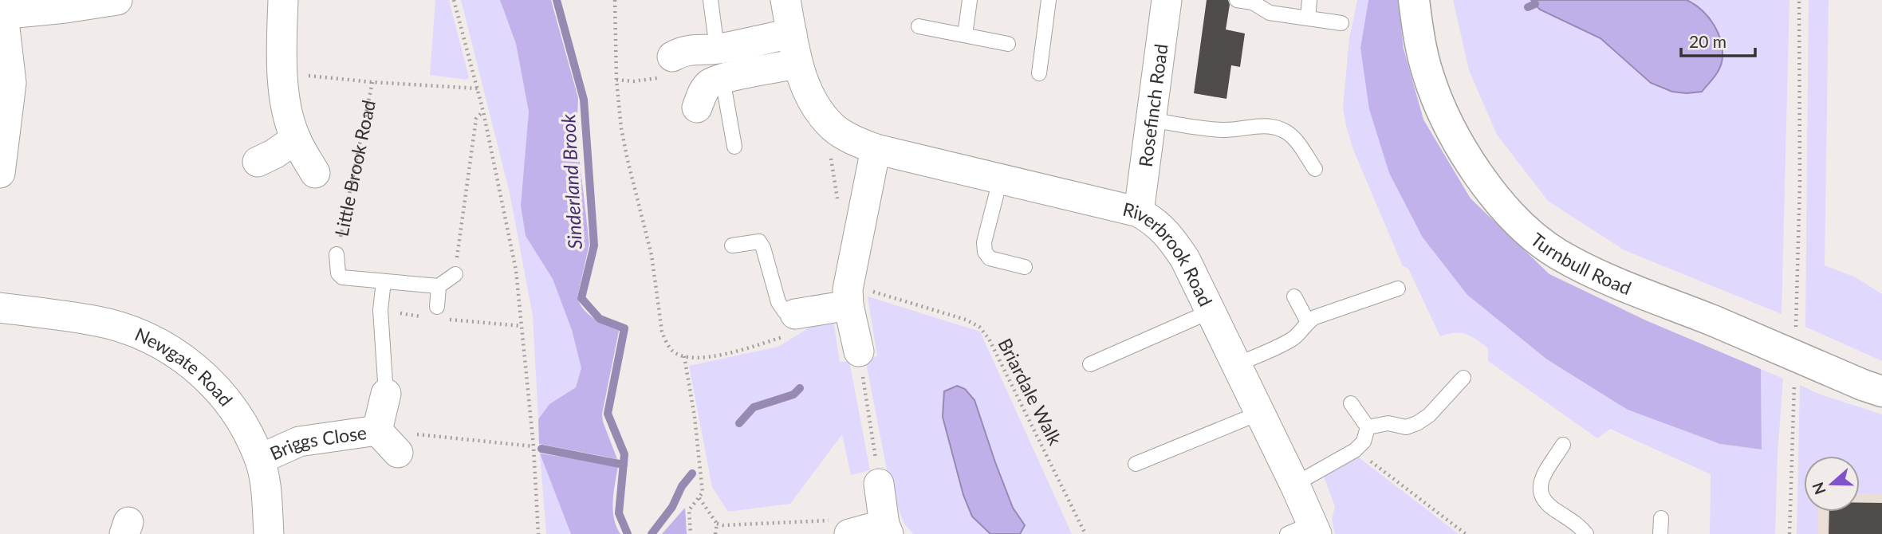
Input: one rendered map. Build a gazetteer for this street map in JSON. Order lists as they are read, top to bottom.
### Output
{
  "streets": {
    "street": [
      "Rosefinch Road",
      "Riverbrook Road",
      "Turnbull Road",
      "Newgate Road",
      "Briggs Close"
    ],
    "path": ["Little Brook Road", "Briardale Walk"]
  },
  "crossings": [
    ["Rosefinch Road", "Riverbrook Road"],
    ["Newgate Road", "Briggs Close"]
  ],
  "water": ["Sinderland Brook"],
  "scale_bar": "20 m",
  "north": "left"
}
